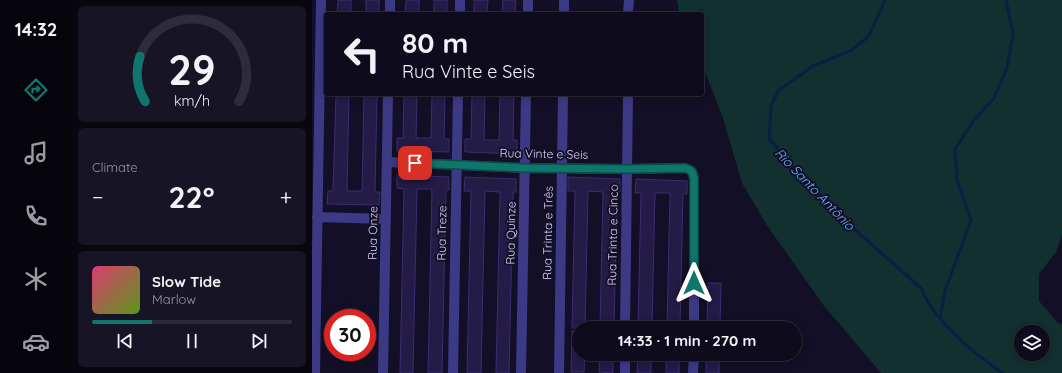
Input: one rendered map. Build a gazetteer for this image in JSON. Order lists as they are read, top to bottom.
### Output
{
  "streets": {
    "street": [
      "Rua Vinte e Seis",
      "Rua Onze",
      "Rua Treze",
      "Rua Quinze",
      "Rua Trinta e Três",
      "Rua Trinta e Cinco"
    ]
  },
  "crossings": [
    ["Rua Vinte e Seis", "Rua Onze"],
    ["Rua Vinte e Seis", "Rua Treze"],
    ["Rua Vinte e Seis", "Rua Quinze"],
    ["Rua Vinte e Seis", "Rua Trinta e Três"],
    ["Rua Vinte e Seis", "Rua Trinta e Cinco"]
  ],
  "water": ["Rio Santo Antônio"],
  "page": {
    "tabs": "14:32",
    "turn": ["80 m", "Rua Vinte e Seis"],
    "tile": "Climate",
    "heat": ["−", "22°", "+"],
    "song": ["Slow Tide", "Marlow"],
    "limit": "30",
    "trip": "14:33 · 1 min · 270 m",
    "gauge": ["29", "km/h"]
  }
}
